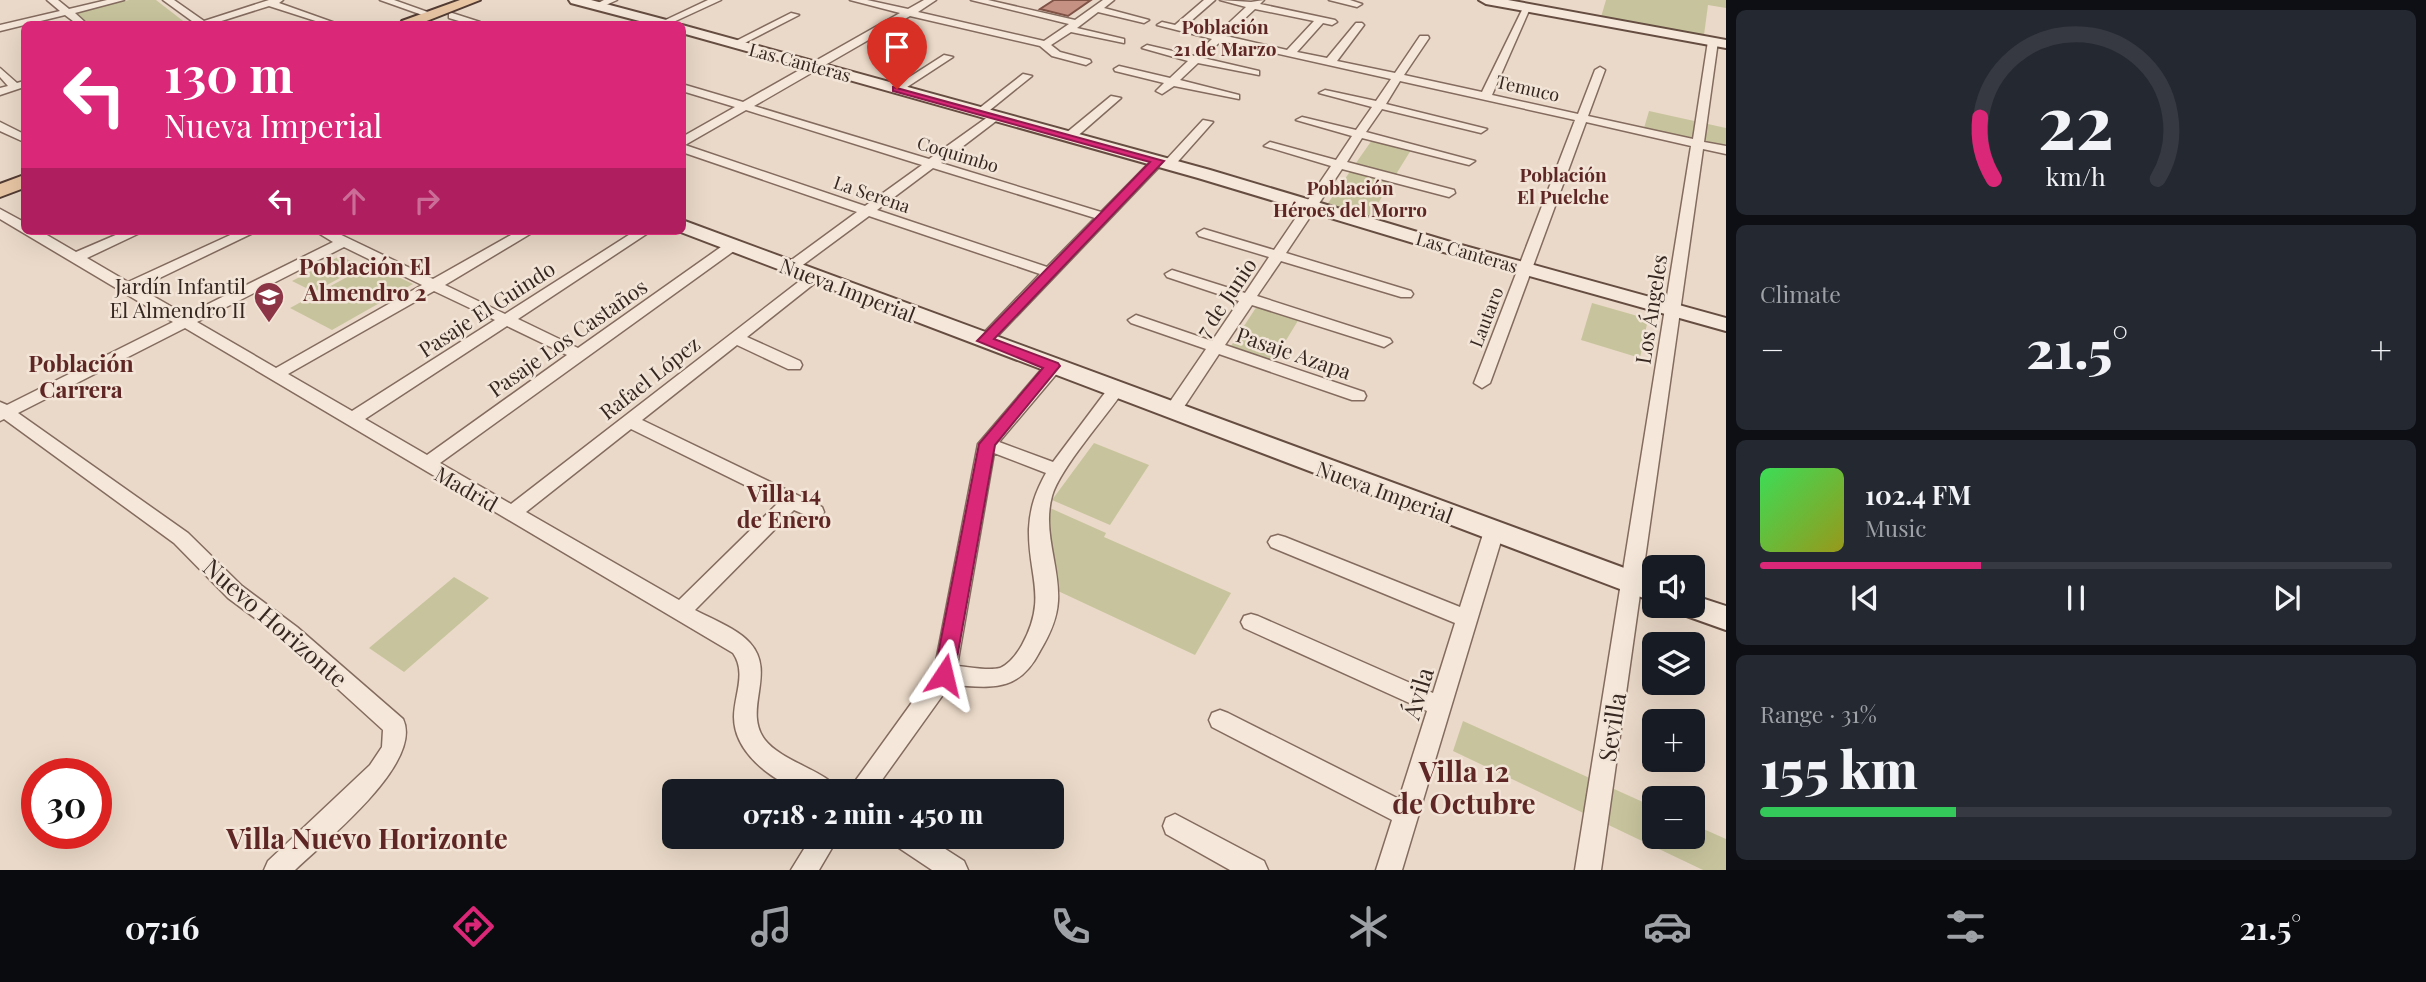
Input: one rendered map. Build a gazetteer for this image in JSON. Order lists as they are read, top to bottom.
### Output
{
  "streets": {
    "street": [
      "Las Canteras",
      "Temuco",
      "Coquimbo",
      "La Serena",
      "Nueva Imperial",
      "7 de Junio",
      "Pasaje El Guindo",
      "Los Ángeles",
      "Lautaro",
      "Pasaje Los Castaños",
      "Pasaje Azapa",
      "Rafael López",
      "Madrid",
      "Nuevo Horizonte",
      "Ávila",
      "Sevilla"
    ]
  },
  "crossings": [
    ["Las Canteras", "7 de Junio"],
    ["Las Canteras", "Los Ángeles"],
    ["Las Canteras", "Lautaro"],
    ["Temuco", "7 de Junio"],
    ["Temuco", "Los Ángeles"],
    ["Temuco", "Lautaro"],
    ["Nueva Imperial", "7 de Junio"],
    ["Nueva Imperial", "Pasaje Los Castaños"],
    ["Nueva Imperial", "Rafael López"],
    ["Nueva Imperial", "Ávila"],
    ["7 de Junio", "Pasaje Azapa"],
    ["Pasaje El Guindo", "Madrid"],
    ["Pasaje Los Castaños", "Madrid"],
    ["Rafael López", "Madrid"]
  ],
  "districts": [
    "Población 21 de Marzo",
    "Población El Puelche",
    "Población Héroes del Morro",
    "Población El Almendro 2",
    "Población Carrera",
    "Villa 14 de Enero",
    "Villa 12 de Octubre",
    "Villa Nuevo Horizonte"
  ],
  "places": {
    "school or university": ["Jardín Infantil El Almendro II"]
  },
  "page": {
    "turn": ["130 m", "Nueva Imperial"],
    "tile": [
      "Climate",
      ["Range · 31%", "155 km"]
    ],
    "heat": ["−", "21.5°", "+"],
    "song": ["102.4 FM", "Music"],
    "map_buttons": ["+", "−"],
    "limit": "30",
    "trip": "07:18 · 2 min · 450 m",
    "tabs": ["07:16", "21.5°"],
    "gauge": ["22", "km/h"]
  }
}
